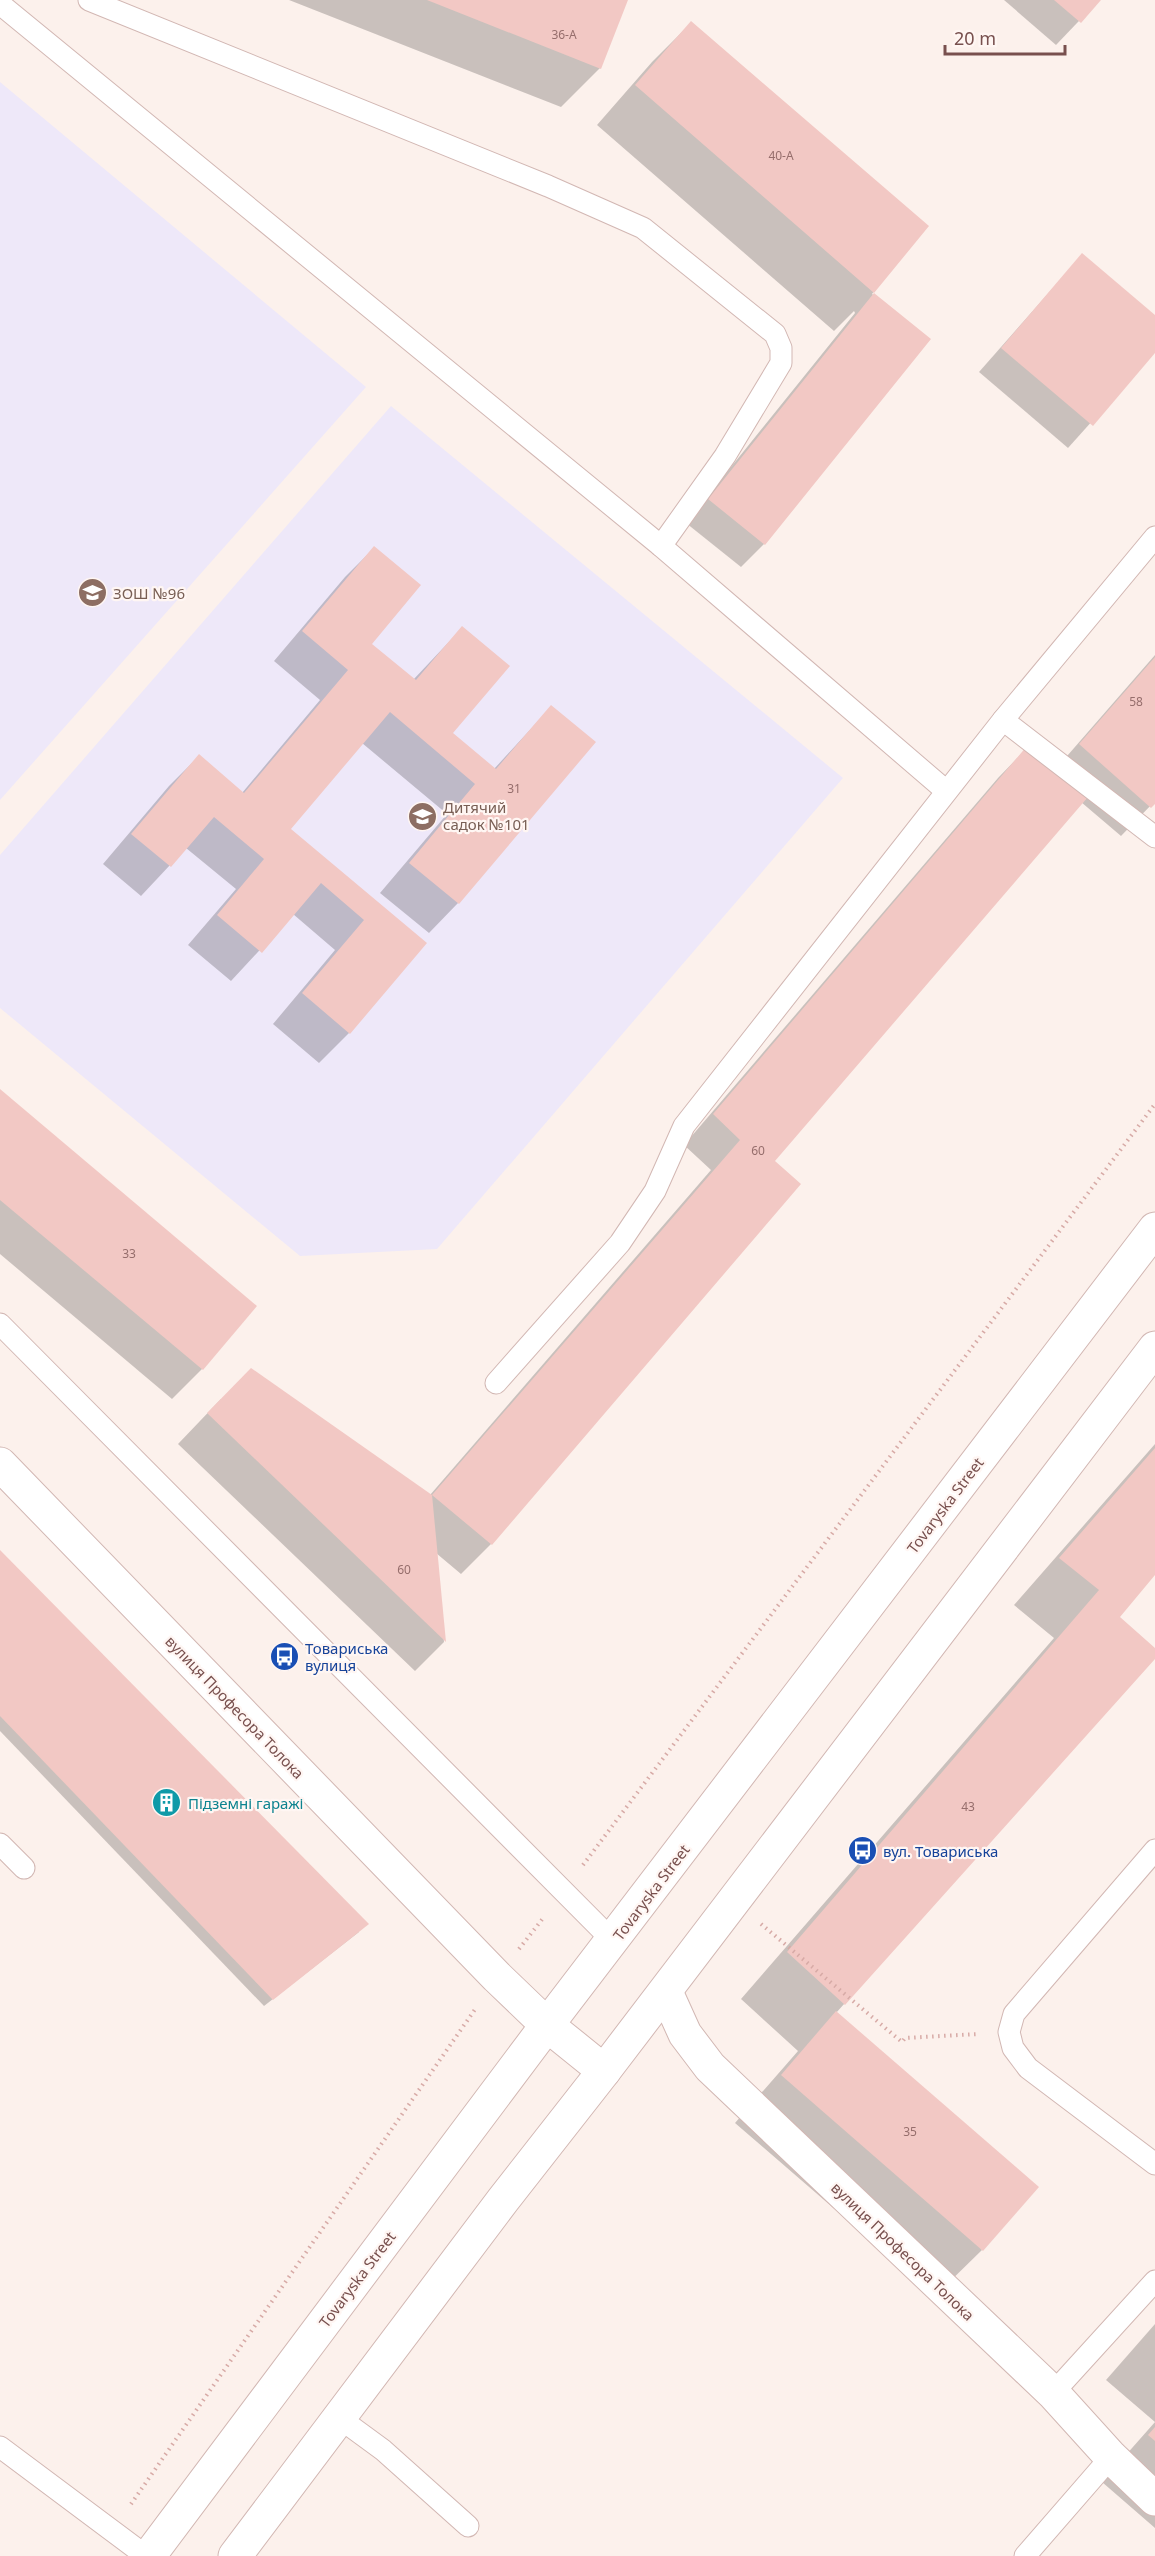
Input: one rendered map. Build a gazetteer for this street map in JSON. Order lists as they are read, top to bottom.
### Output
{
  "streets": {
    "street": ["Tovaryska Street", "вулиця Професора Толока"]
  },
  "crossings": [
    ["Tovaryska Street", "вулиця Професора Толока"]
  ],
  "places": {
    "school or university": ["ЗОШ №96", "Дитячий садок №101"],
    "bus stop": ["Товариська вулиця", "вул. Товариська"],
    "building": ["Підземні гаражі"]
  },
  "house_numbers": [
    "36-А",
    "40-А",
    "58",
    "31",
    "60",
    "33",
    "60",
    "43",
    "35"
  ],
  "scale_bar": "20 m"
}
